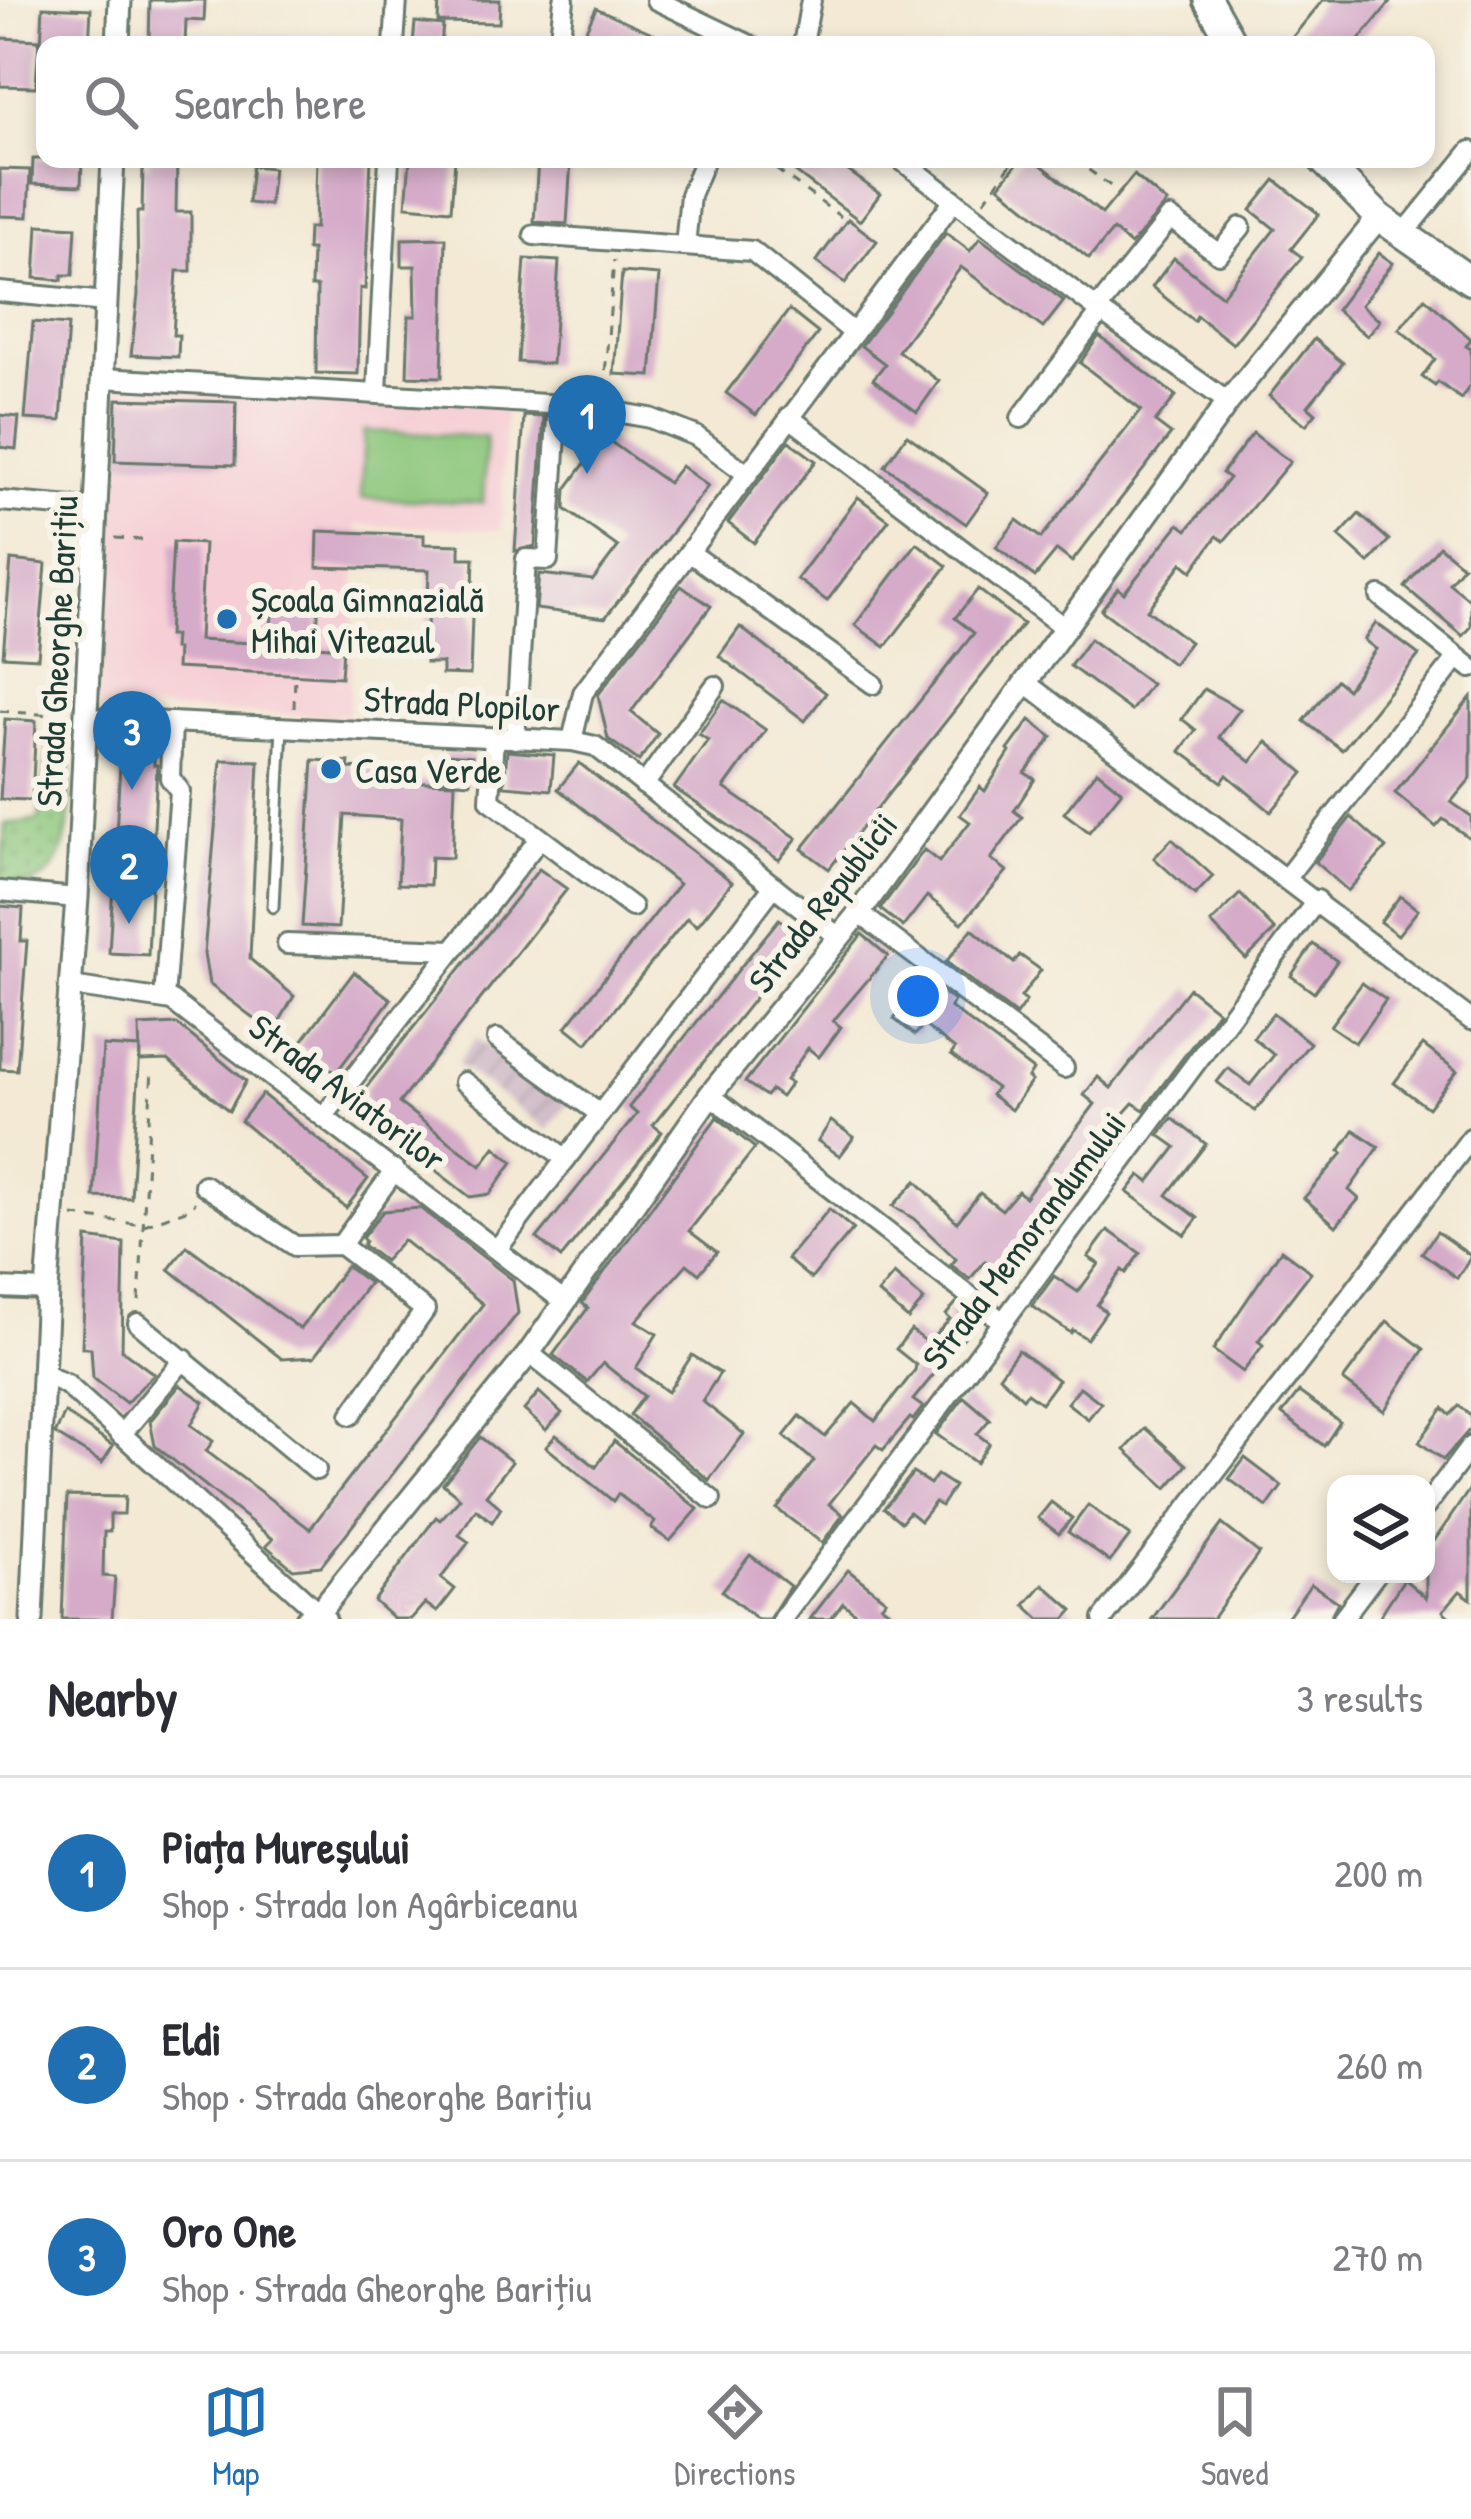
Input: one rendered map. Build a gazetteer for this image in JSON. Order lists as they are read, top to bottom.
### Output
{
  "streets": {
    "street": [
      "Strada Gheorghe Barițiu",
      "Strada Plopilor",
      "Strada Republicii",
      "Strada Aviatorilor",
      "Strada Memorandumului"
    ]
  },
  "crossings": [
    ["Strada Gheorghe Barițiu", "Strada Plopilor"],
    ["Strada Gheorghe Barițiu", "Strada Aviatorilor"],
    ["Strada Plopilor", "Strada Republicii"],
    ["Strada Republicii", "Strada Aviatorilor"]
  ],
  "places": ["Școala Gimnazială Mihai Viteazul", "Casa Verde"],
  "page": {
    "search": "Search here",
    "pins": ["1", "3", "2"],
    "heading": ["Nearby", "3 results"],
    "list": [
      {
        "mark": "1",
        "name": "Piața Mureșului",
        "note": "Shop · Strada Ion Agârbiceanu",
        "value": "200 m"
      },
      {
        "mark": "2",
        "name": "Eldi",
        "note": "Shop · Strada Gheorghe Barițiu",
        "value": "260 m"
      },
      {
        "mark": "3",
        "name": "Oro One",
        "note": "Shop · Strada Gheorghe Barițiu",
        "value": "270 m"
      }
    ],
    "nav": ["Map", "Directions", "Saved"]
  }
}
